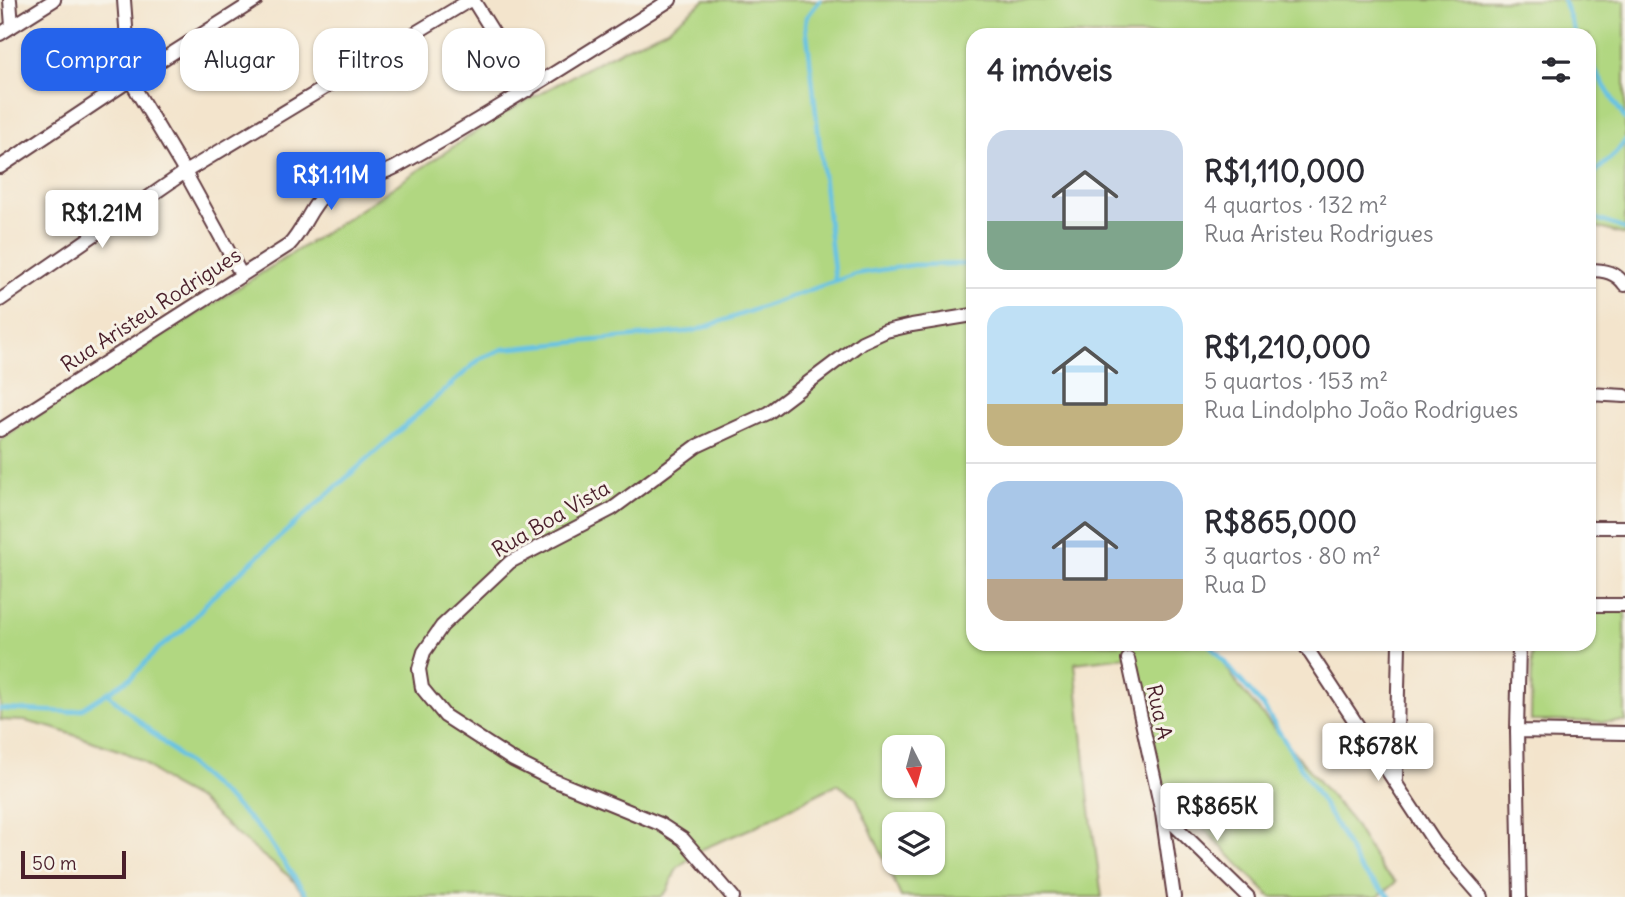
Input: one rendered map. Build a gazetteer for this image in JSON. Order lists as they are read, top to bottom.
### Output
{
  "streets": {
    "street": ["Rua Aristeu Rodrigues", "Rua Boa Vista", "Rua A"]
  },
  "scale_bar": "50 m",
  "north": "bottom",
  "page": {
    "chip": [
      "Comprar",
      "Alugar",
      "Filtros",
      "Novo"
    ],
    "heading": "4 imóveis",
    "list": [
      {
        "name": "R$1,110,000",
        "note": "4 quartos · 132 m² · Rua Aristeu Rodrigues"
      },
      {
        "name": "R$1,210,000",
        "note": "5 quartos · 153 m² · Rua Lindolpho João Rodrigues"
      },
      {
        "name": "R$865,000",
        "note": "3 quartos · 80 m² · Rua D"
      }
    ],
    "price": [
      "R$1.11M",
      "R$1.21M",
      "R$678K",
      "R$865K"
    ],
    "scale": "50 m"
  }
}
